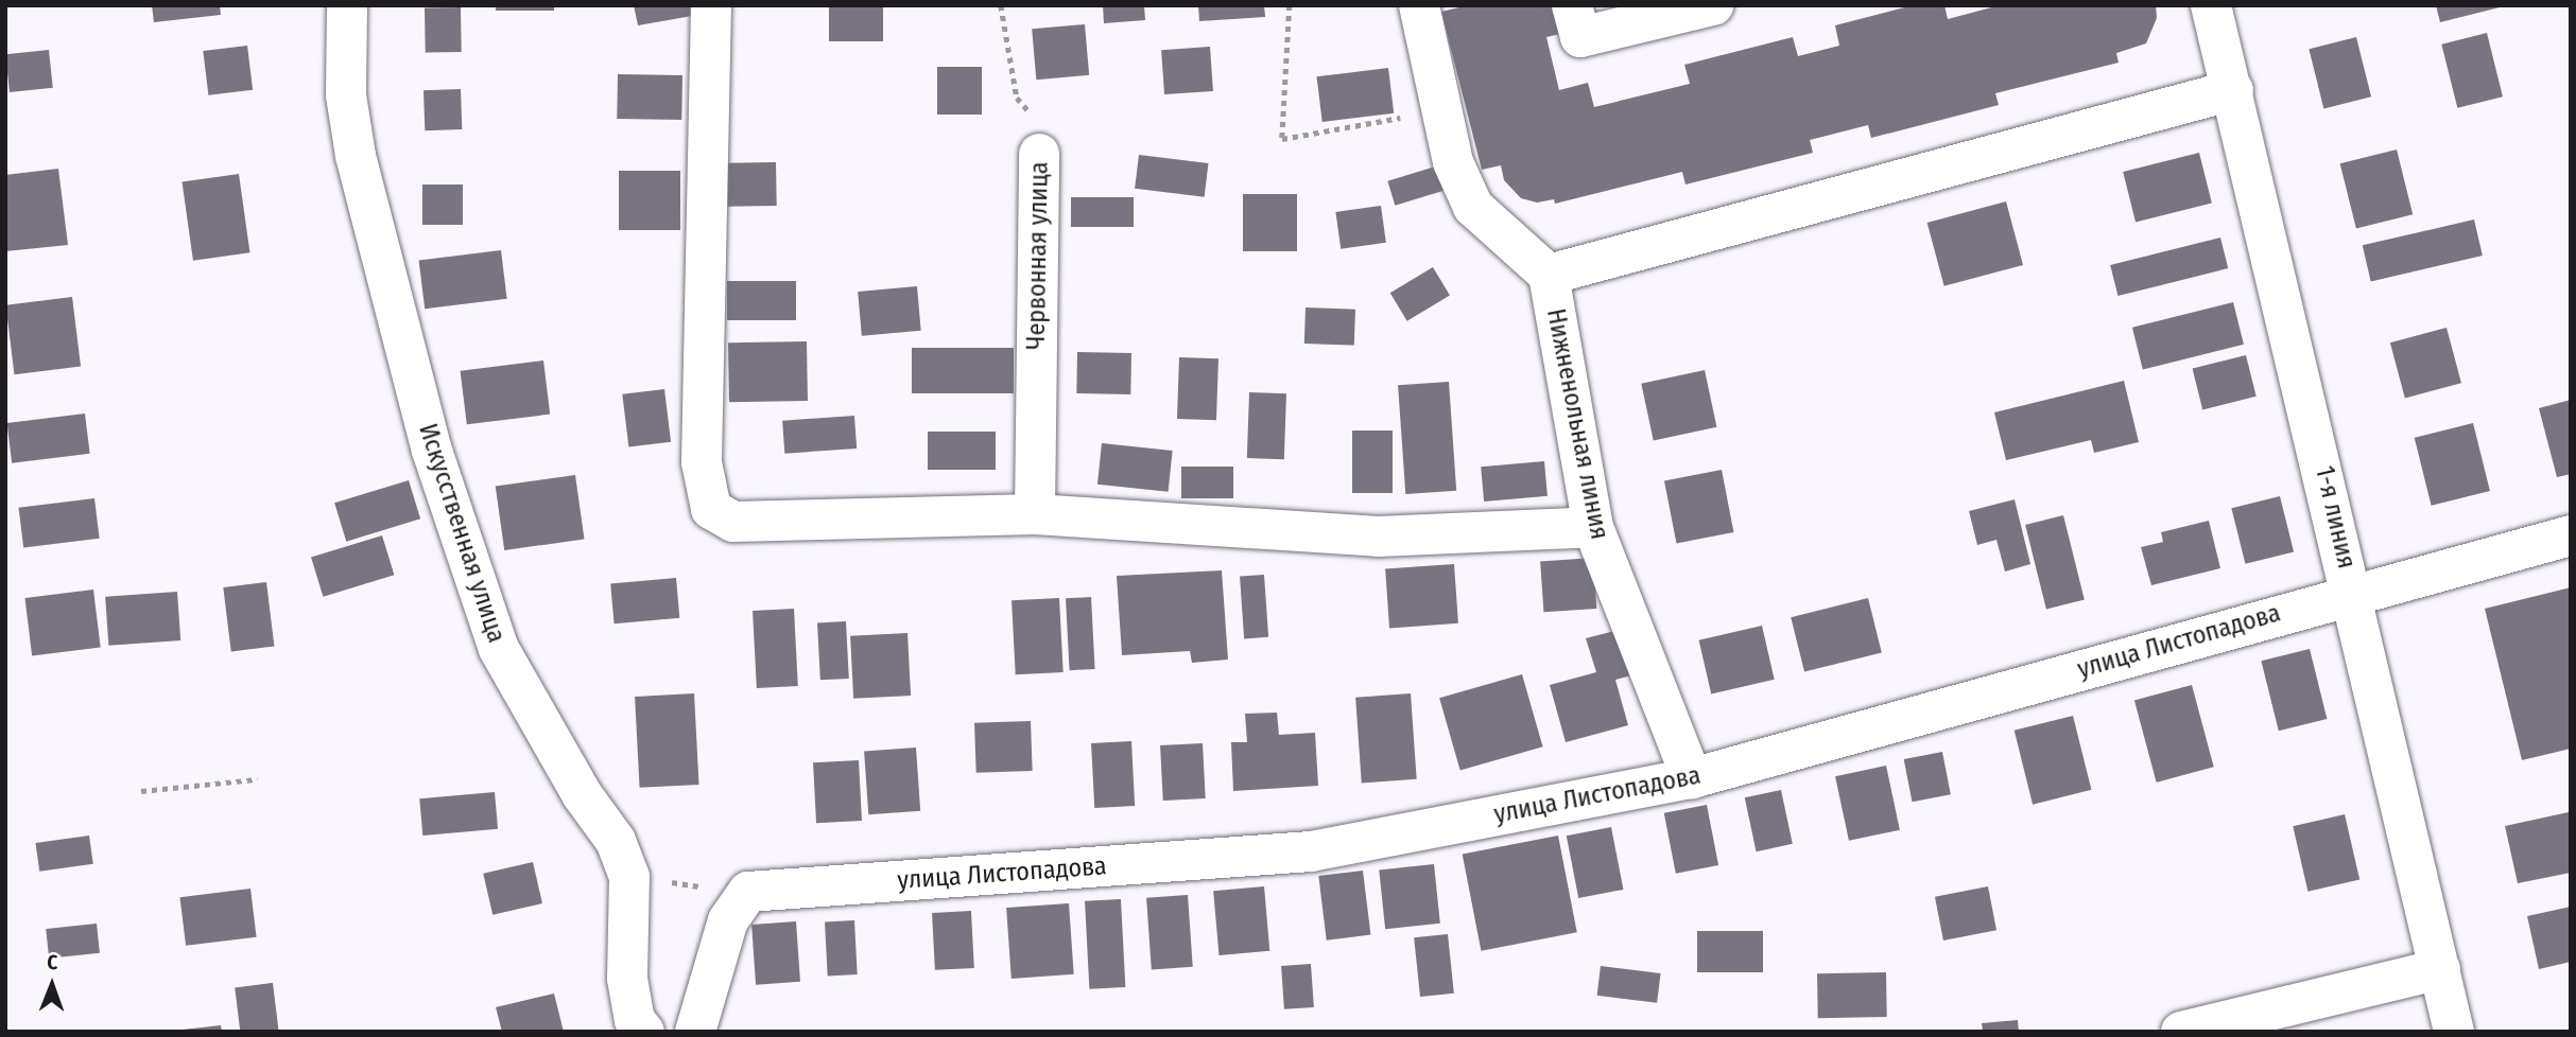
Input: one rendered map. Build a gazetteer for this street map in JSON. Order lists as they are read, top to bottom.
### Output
{
  "streets": {
    "street": [
      "Червонная улица",
      "Нижненольная линия",
      "1-я линия",
      "Искусственная улица",
      "улица Листопадова"
    ]
  },
  "crossings": [
    ["Нижненольная линия", "улица Листопадова"],
    ["1-я линия", "улица Листопадова"]
  ],
  "north": "top"
}
